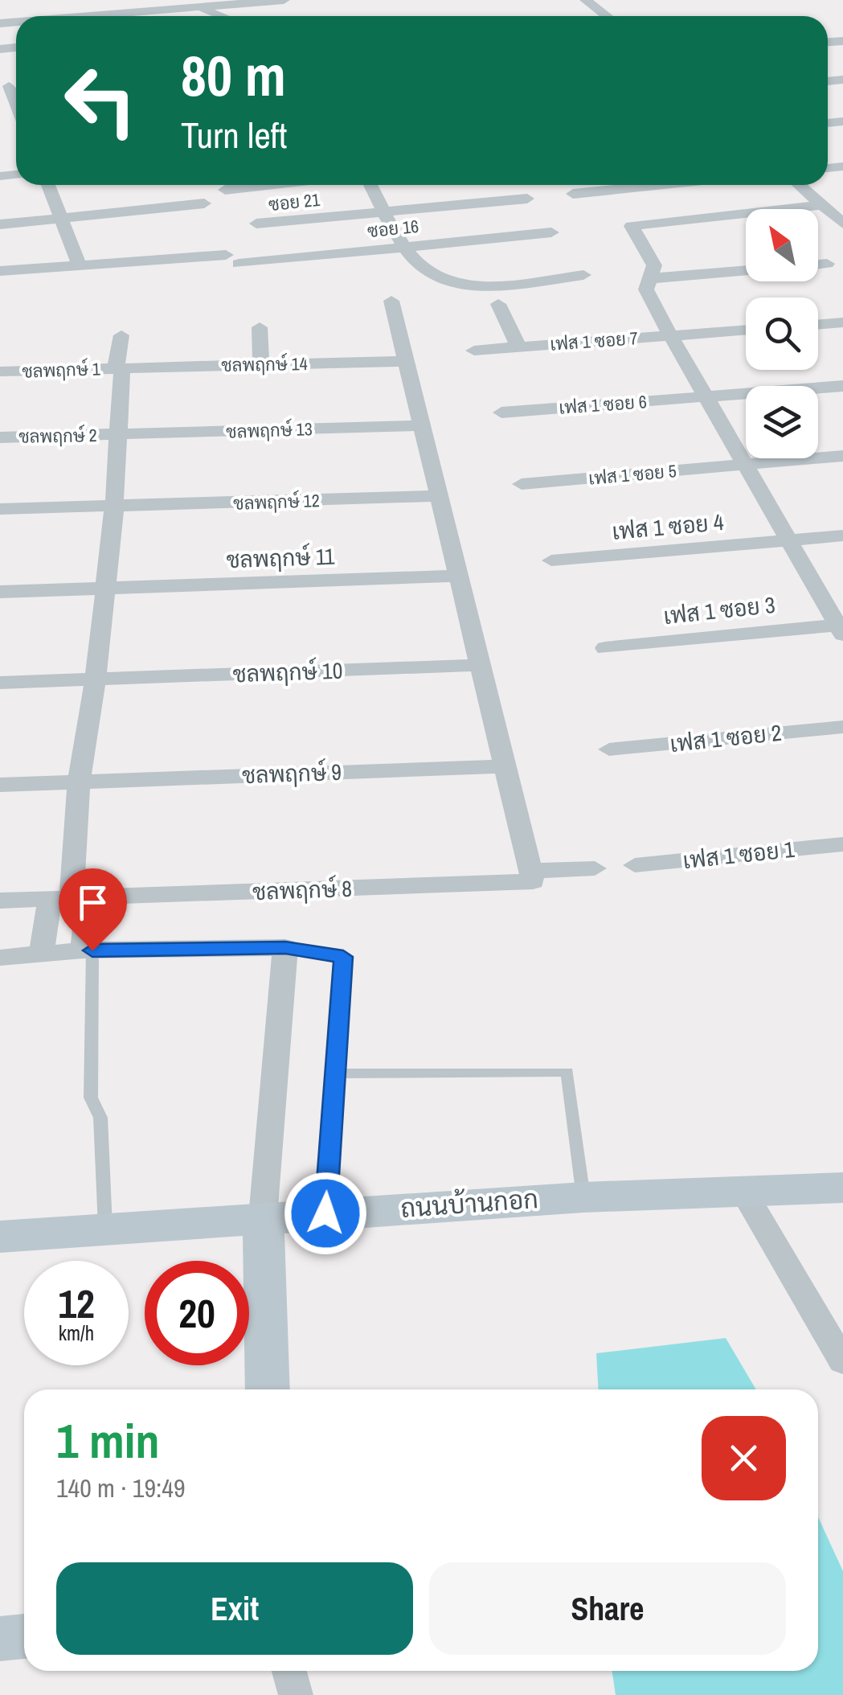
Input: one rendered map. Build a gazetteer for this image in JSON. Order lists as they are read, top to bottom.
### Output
{
  "streets": {
    "street": [
      "ซอย 21",
      "ซอย 16",
      "เฟส 1 ซอย 7",
      "ชลพฤกษ์ 14",
      "ชลพฤกษ์ 1",
      "เฟส 1 ซอย 6",
      "ชลพฤกษ์ 13",
      "ชลพฤกษ์ 2",
      "เฟส 1 ซอย 5",
      "ชลพฤกษ์ 12",
      "เฟส 1 ซอย 4",
      "ชลพฤกษ์ 11",
      "เฟส 1 ซอย 3",
      "ชลพฤกษ์ 10",
      "เฟส 1 ซอย 2",
      "ชลพฤกษ์ 9",
      "เฟส 1 ซอย 1",
      "ชลพฤกษ์ 8",
      "ถนนบ้านกอก"
    ]
  },
  "crossings": [
    ["ชลพฤกษ์ 14", "ชลพฤกษ์ 1"],
    ["ชลพฤกษ์ 13", "ชลพฤกษ์ 2"]
  ],
  "north": "top left",
  "page": {
    "turn": ["80 m", "Turn left"],
    "speed": "12 km/h",
    "limit": "20",
    "heading": ["1 min", "140 m · 19:49"],
    "buttons": ["Exit", "Share"]
  }
}
